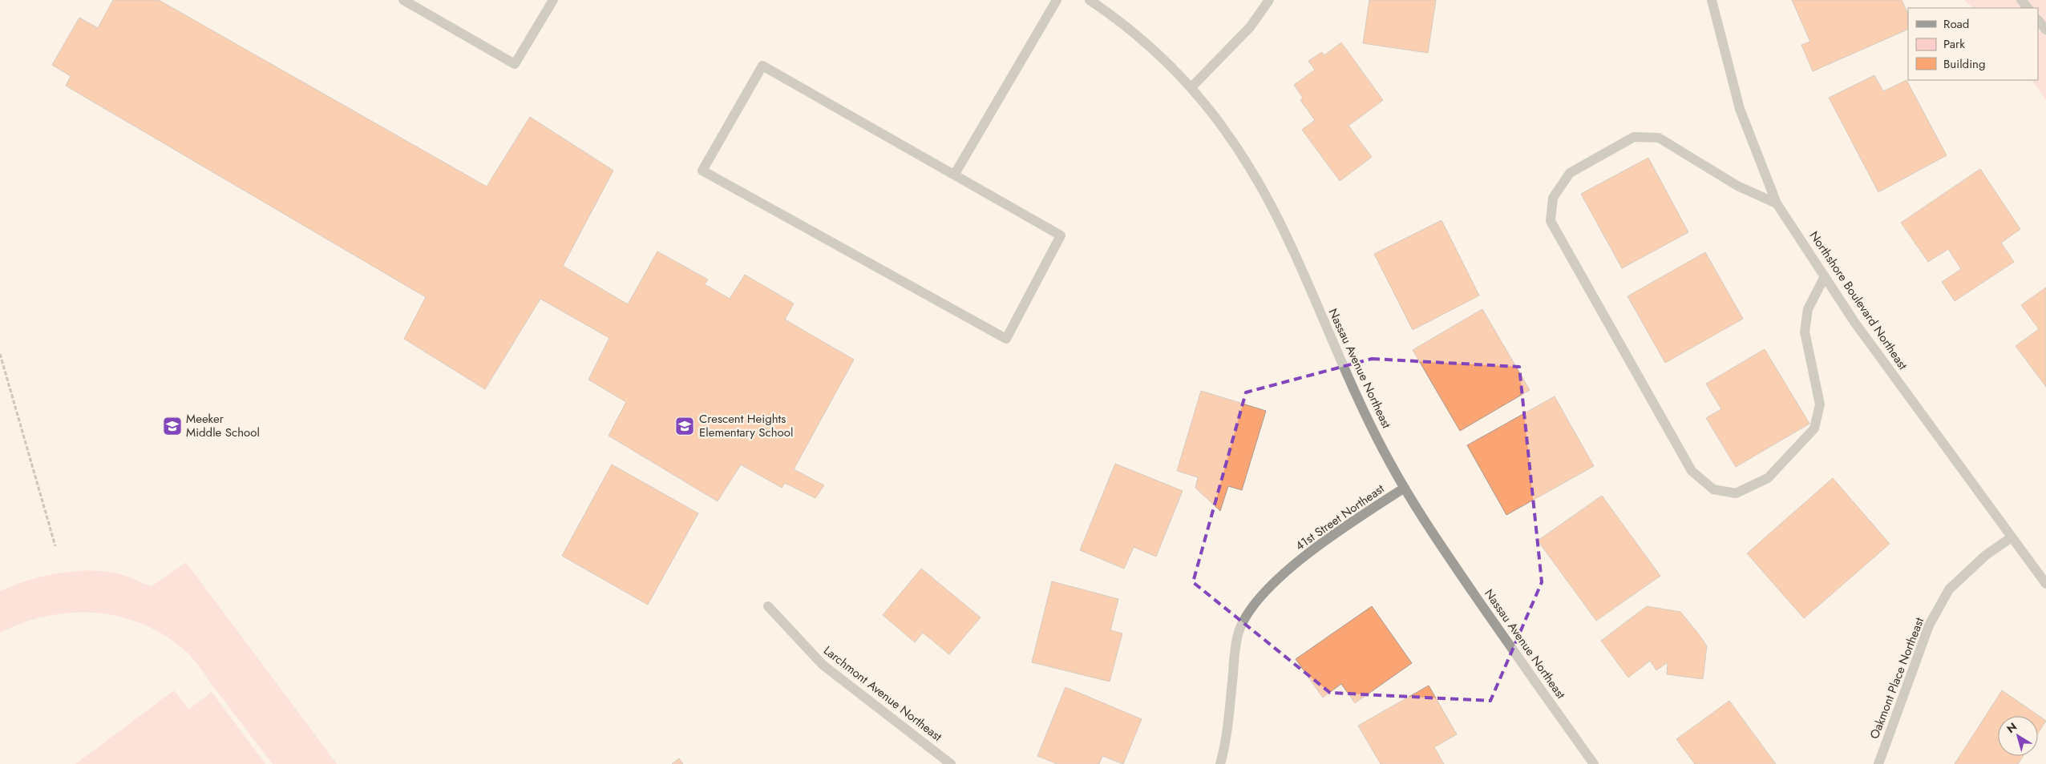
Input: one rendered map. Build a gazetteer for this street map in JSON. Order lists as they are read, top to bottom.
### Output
{
  "streets": {
    "street": [
      "Northshore Boulevard Northeast",
      "Nassau Avenue Northeast",
      "41st Street Northeast",
      "Oakmont Place Northeast",
      "Larchmont Avenue Northeast"
    ]
  },
  "crossings": [
    ["Northshore Boulevard Northeast", "Oakmont Place Northeast"],
    ["Nassau Avenue Northeast", "41st Street Northeast"]
  ],
  "places": {
    "school or university": ["Meeker Middle School", "Crescent Heights Elementary School"]
  },
  "legend": ["Road", "Park", "Building"],
  "north": "top left"
}
